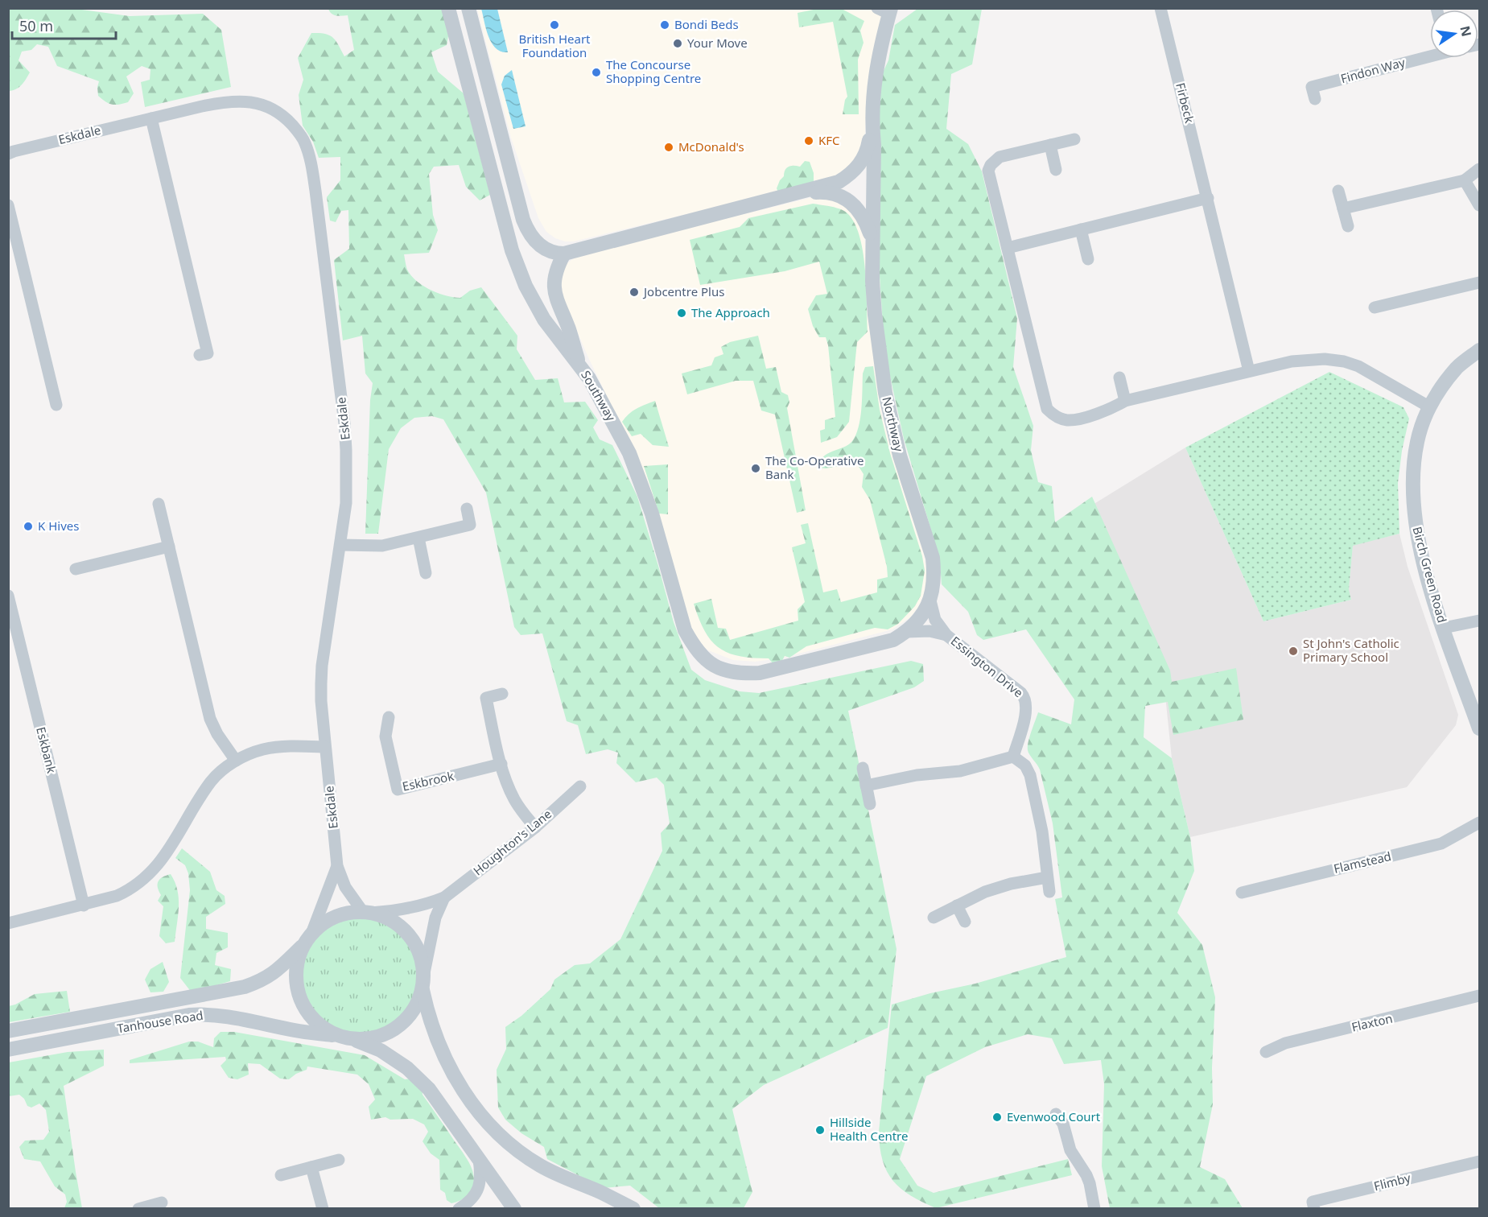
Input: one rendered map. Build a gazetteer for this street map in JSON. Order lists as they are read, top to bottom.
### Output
{
  "streets": {
    "street": [
      "Findon Way",
      "Firbeck",
      "Eskdale",
      "Southway",
      "Northway",
      "Birch Green Road",
      "Essington Drive",
      "Eskbank",
      "Eskbrook",
      "Houghton's Lane",
      "Flamstead",
      "Tanhouse Road",
      "Flaxton",
      "Flimby"
    ]
  },
  "crossings": [
    ["Eskdale", "Houghton's Lane"],
    ["Eskdale", "Tanhouse Road"],
    ["Southway", "Northway"],
    ["Northway", "Essington Drive"],
    ["Houghton's Lane", "Tanhouse Road"]
  ],
  "places": [
    "British Heart Foundation",
    "Bondi Beds",
    "Your Move",
    "The Concourse Shopping Centre",
    "KFC",
    "McDonald's",
    "Jobcentre Plus",
    "The Approach",
    "The Co-Operative Bank",
    "K Hives",
    "St John's Catholic Primary School",
    "Evenwood Court",
    "Hillside Health Centre"
  ],
  "scale_bar": "50 m",
  "north": "right"
}
